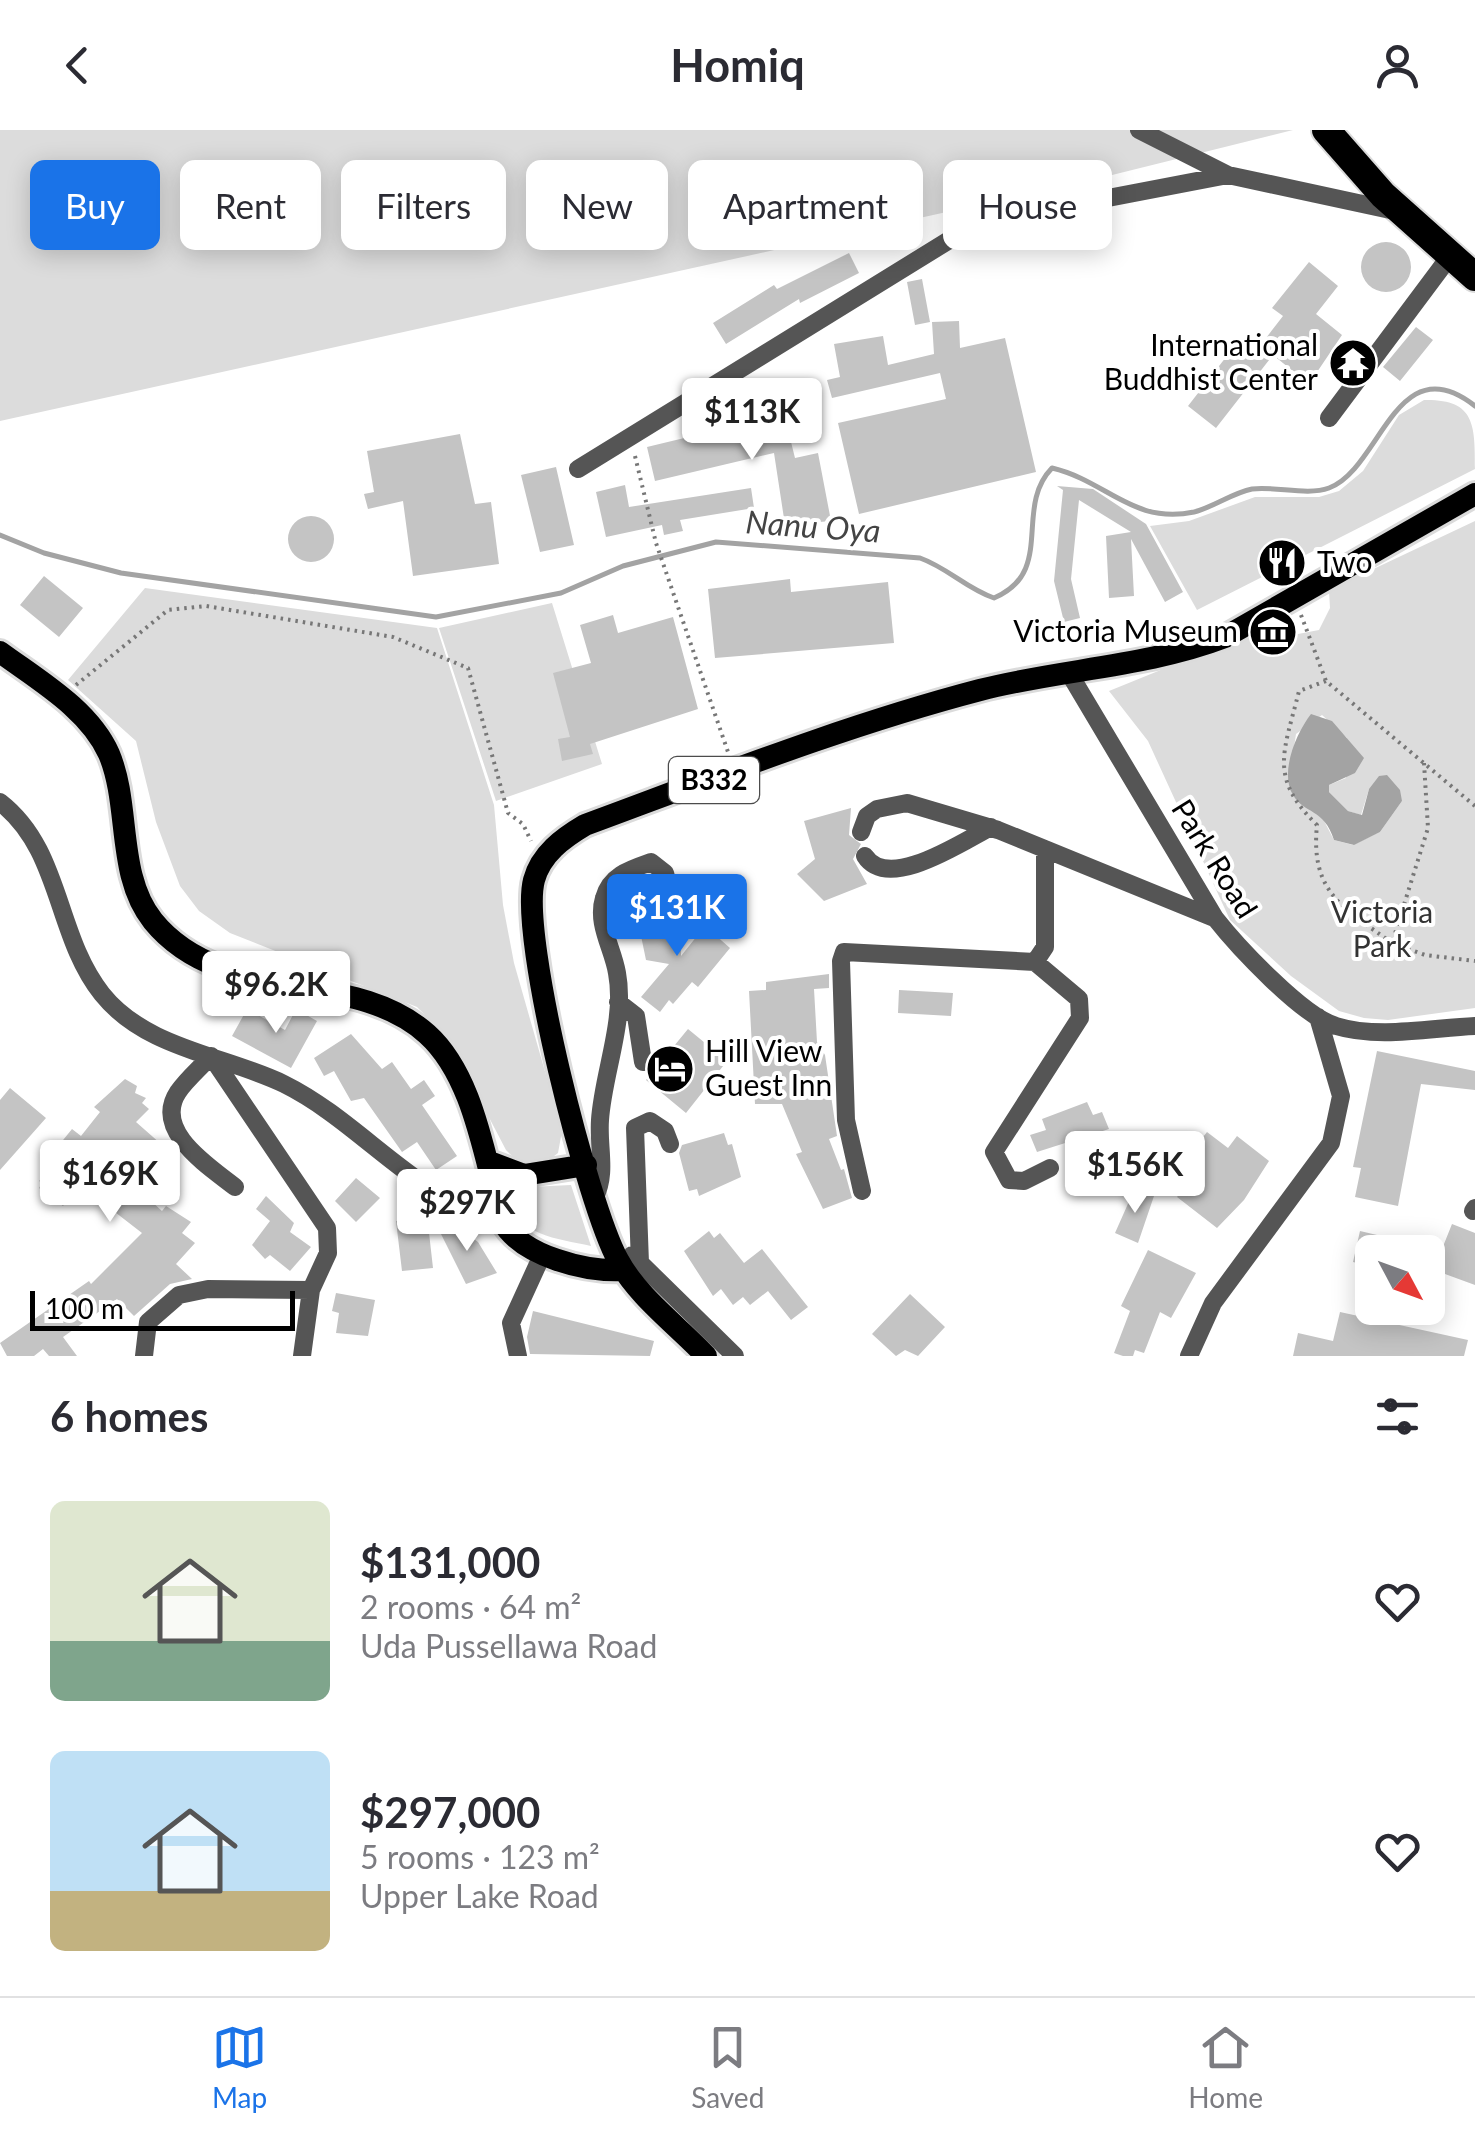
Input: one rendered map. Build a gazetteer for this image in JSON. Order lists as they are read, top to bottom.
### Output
{
  "streets": {
    "main road": ["B332"],
    "street": ["Park Road"]
  },
  "crossings": [
    ["B332", "Park Road"]
  ],
  "water": ["Nanu Oya"],
  "parks": ["Victoria Park"],
  "places": {
    "temple": ["International Buddhist Center"],
    "restaurant": ["Two"],
    "museum": ["Victoria Museum"],
    "hotel": ["Hill View Guest Inn"]
  },
  "scale_bar": "100 m",
  "north": "bottom right",
  "page": {
    "header": "Homiq",
    "chip": [
      "Buy",
      "Rent",
      "Filters",
      "New",
      "Apartment",
      "House"
    ],
    "price": [
      "$113K",
      "$131K",
      "$96.2K",
      "$156K",
      "$169K",
      "$297K"
    ],
    "scale": "100 m",
    "heading": "6 homes",
    "list": [
      {
        "name": "$131,000",
        "note": "2 rooms · 64 m² · Uda Pussellawa Road"
      },
      {
        "name": "$297,000",
        "note": "5 rooms · 123 m² · Upper Lake Road"
      }
    ],
    "tabs": ["Map", "Saved", "Home"]
  }
}
